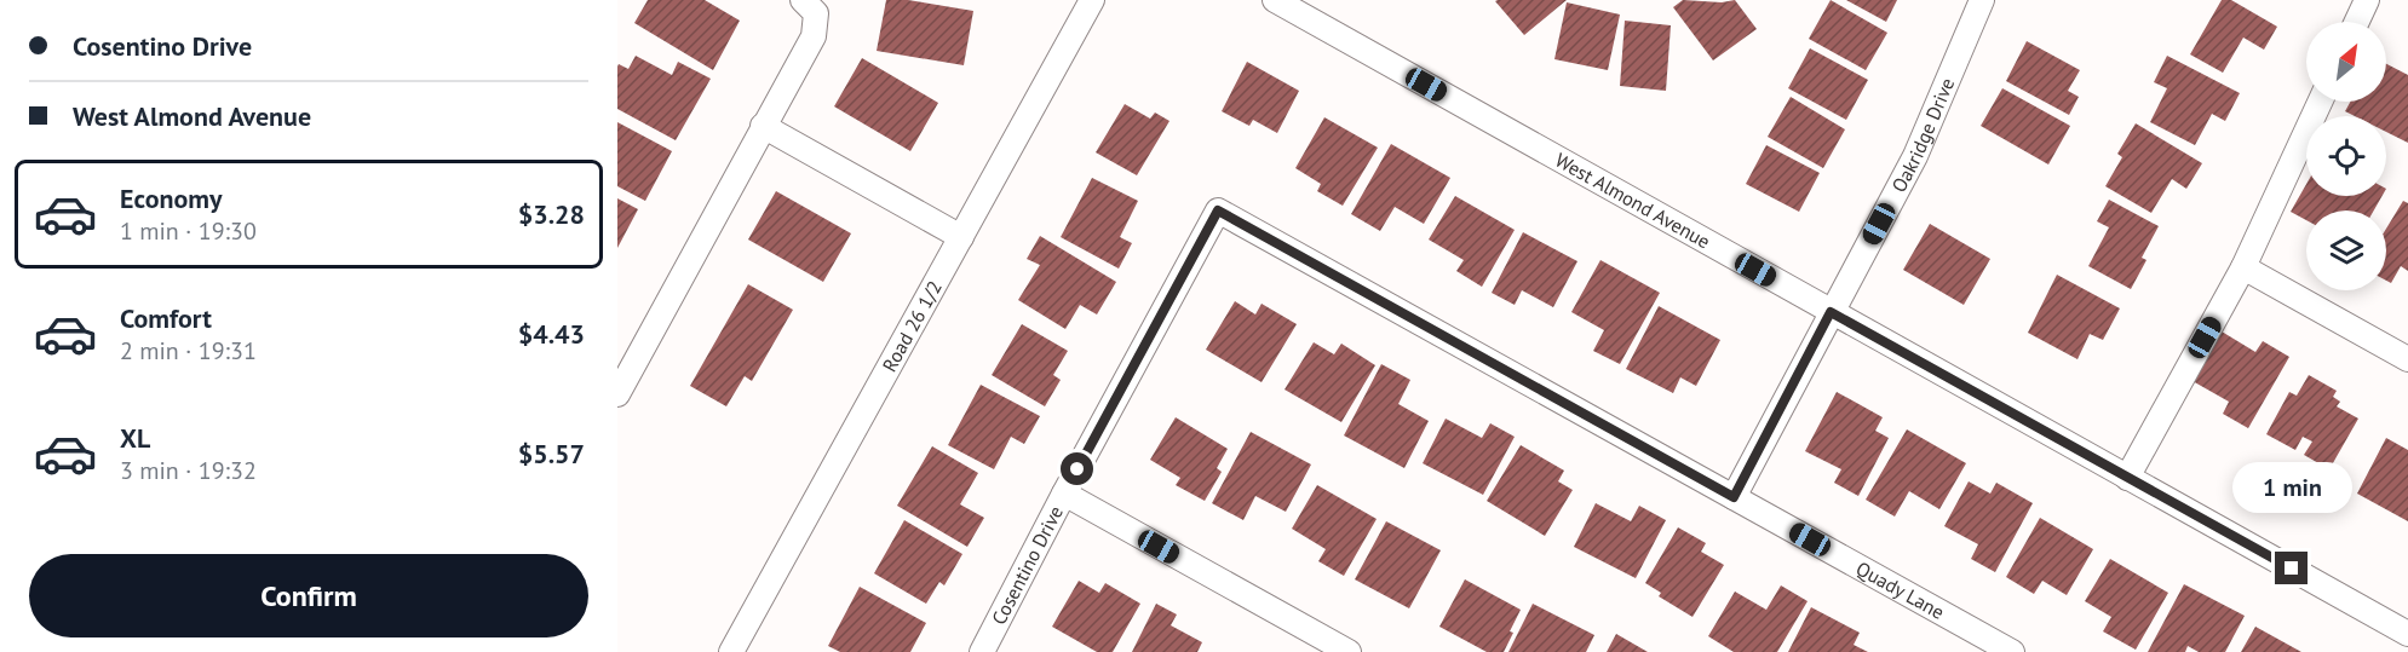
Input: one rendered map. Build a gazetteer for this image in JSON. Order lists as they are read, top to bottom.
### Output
{
  "streets": {
    "street": [
      "Oakridge Drive",
      "West Almond Avenue",
      "Road 26 1/2",
      "Cosentino Drive",
      "Quady Lane"
    ]
  },
  "crossings": [
    ["Oakridge Drive", "West Almond Avenue"],
    ["Oakridge Drive", "Quady Lane"],
    ["Cosentino Drive", "Quady Lane"]
  ],
  "north": "top right",
  "page": {
    "banner": ["Cosentino Drive", "West Almond Avenue"],
    "list": [
      {
        "name": "Economy",
        "note": "1 min · 19:30",
        "value": "$3.28"
      },
      {
        "name": "Comfort",
        "note": "2 min · 19:31",
        "value": "$4.43"
      },
      {
        "name": "XL",
        "note": "3 min · 19:32",
        "value": "$5.57"
      }
    ],
    "bubble": "1 min",
    "buttons": "Confirm"
  }
}
